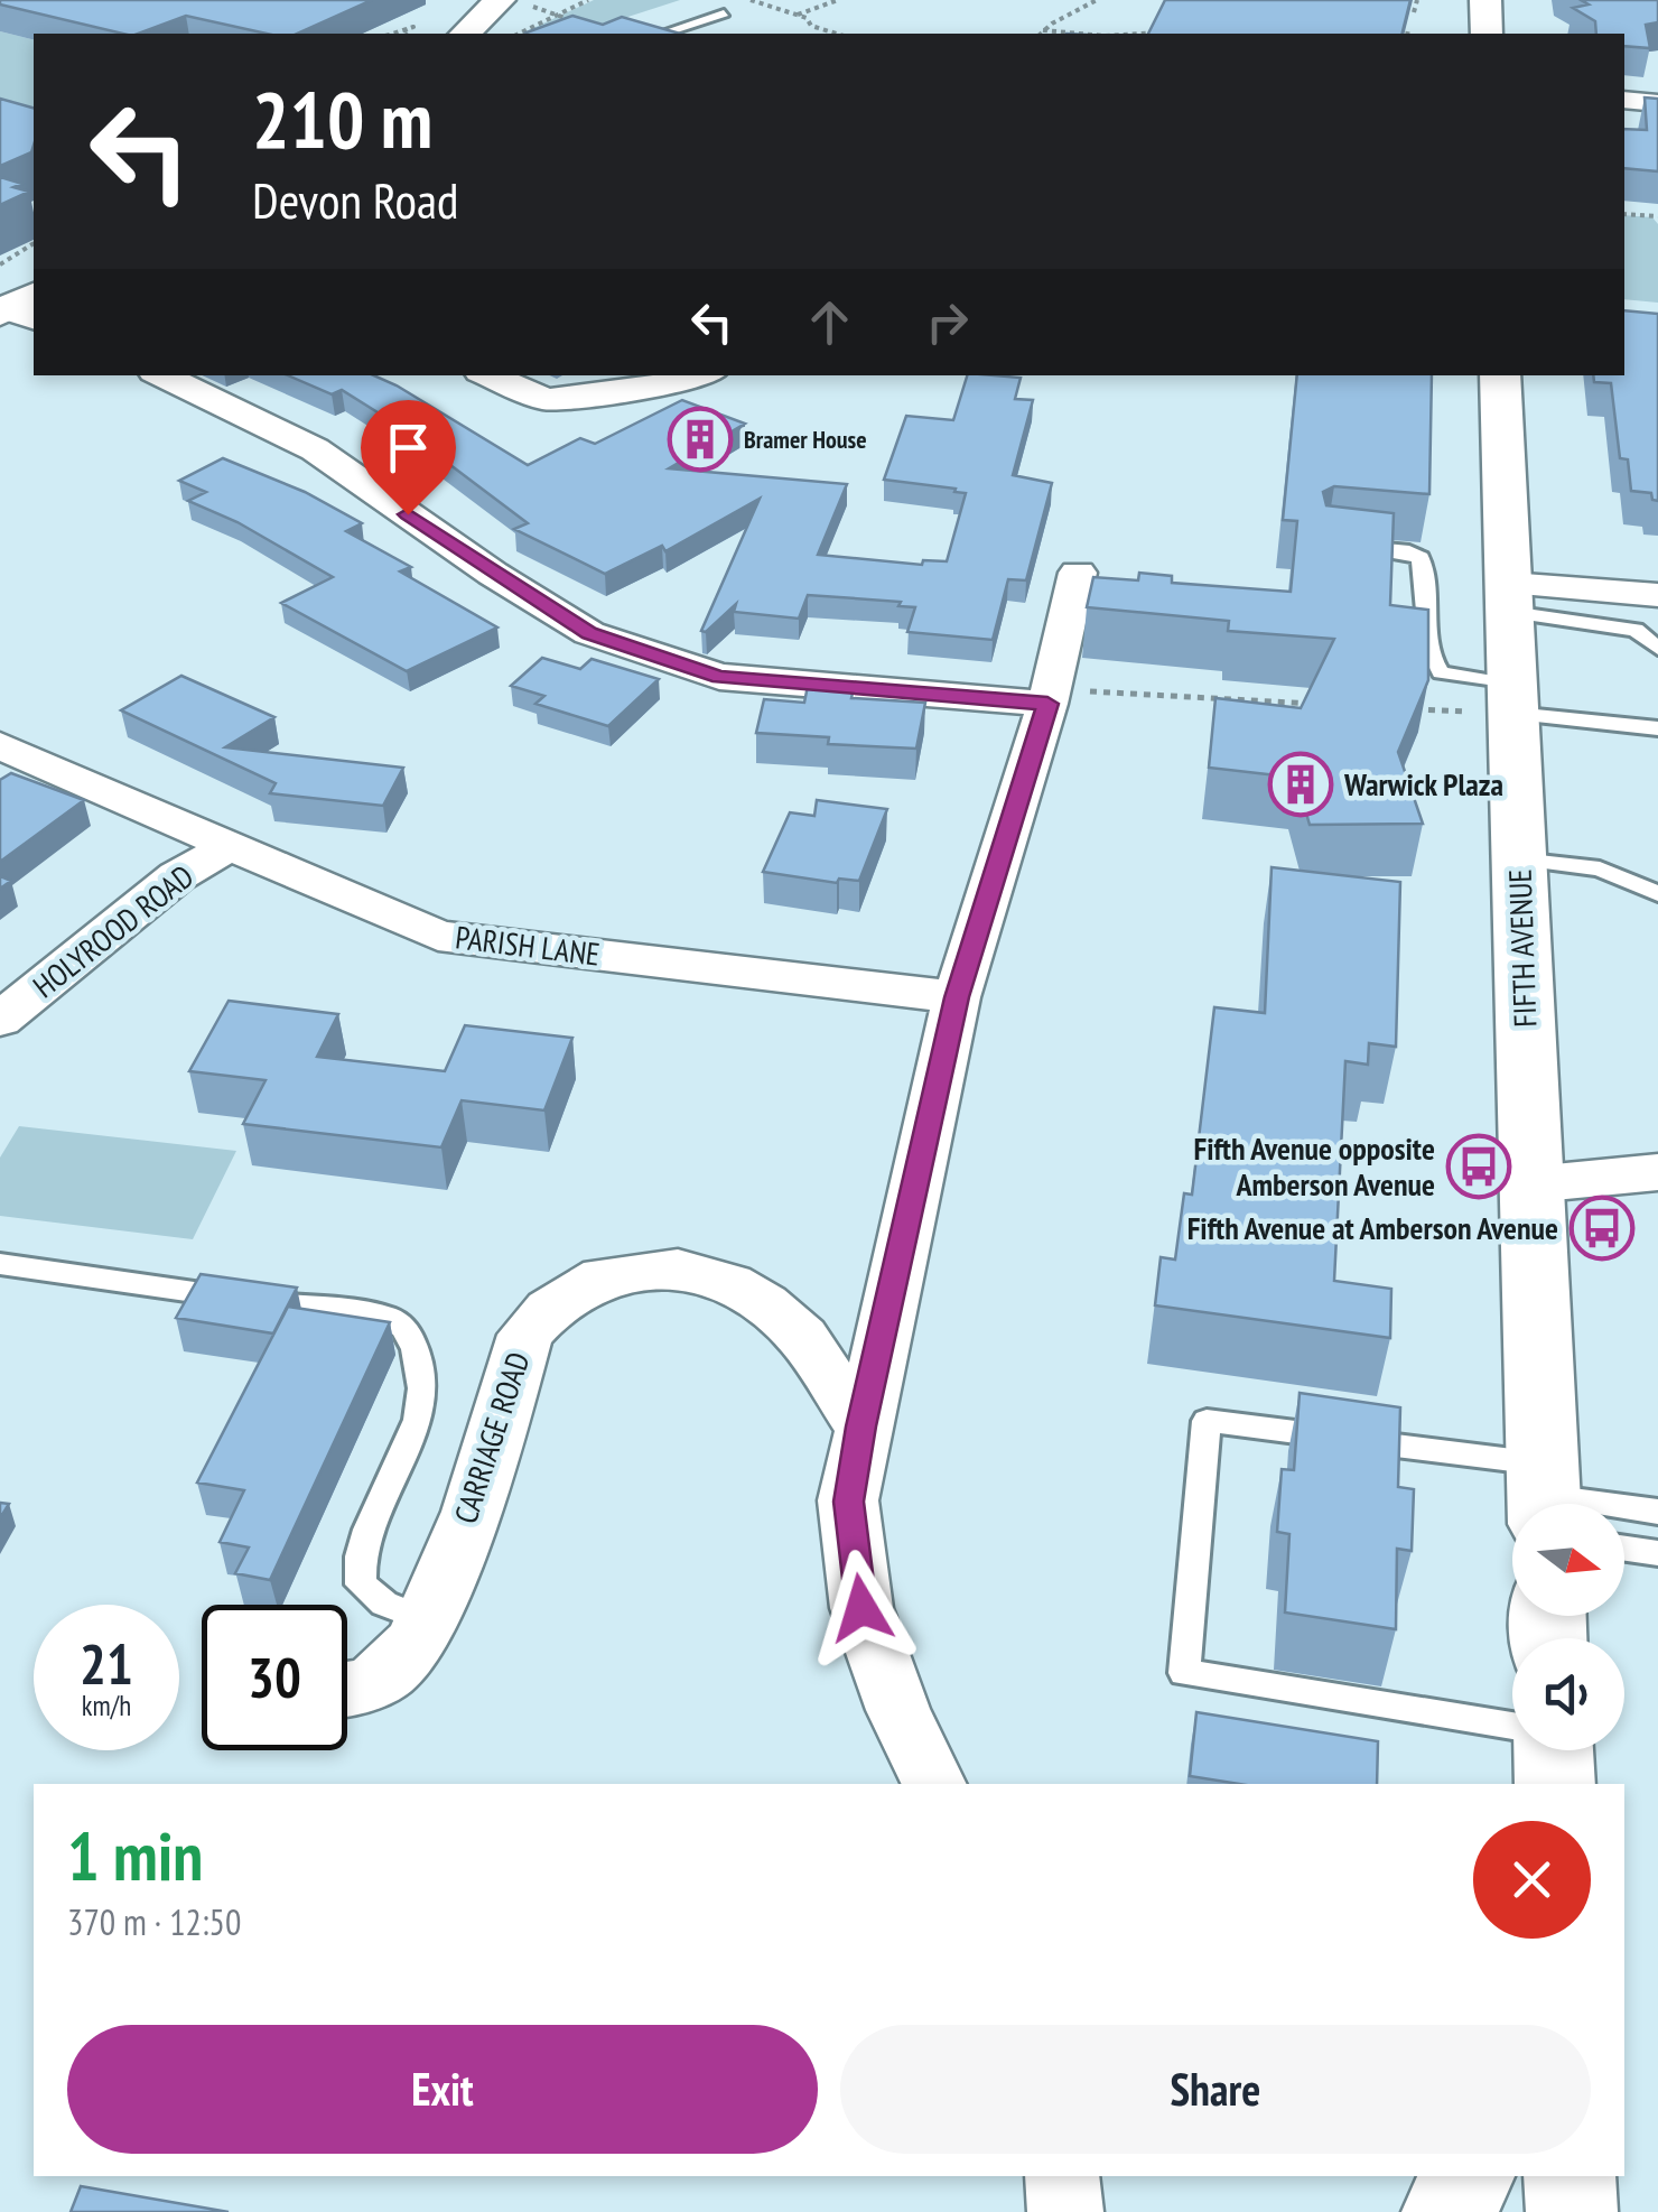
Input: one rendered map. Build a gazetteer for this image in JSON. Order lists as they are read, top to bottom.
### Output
{
  "streets": {
    "main road": ["FIFTH AVENUE"],
    "street": ["HOLYROOD ROAD", "PARISH LANE", "CARRIAGE ROAD"]
  },
  "crossings": [
    ["HOLYROOD ROAD", "PARISH LANE"]
  ],
  "places": {
    "building": ["Bramer House", "Warwick Plaza"],
    "bus stop": ["Fifth Avenue opposite Amberson Avenue", "Fifth Avenue at Amberson Avenue"]
  },
  "north": "right",
  "page": {
    "turn": ["210 m", "Devon Road"],
    "speed": "21 km/h",
    "limit": "30",
    "heading": ["1 min", "370 m · 12:50"],
    "buttons": ["Exit", "Share"]
  }
}
